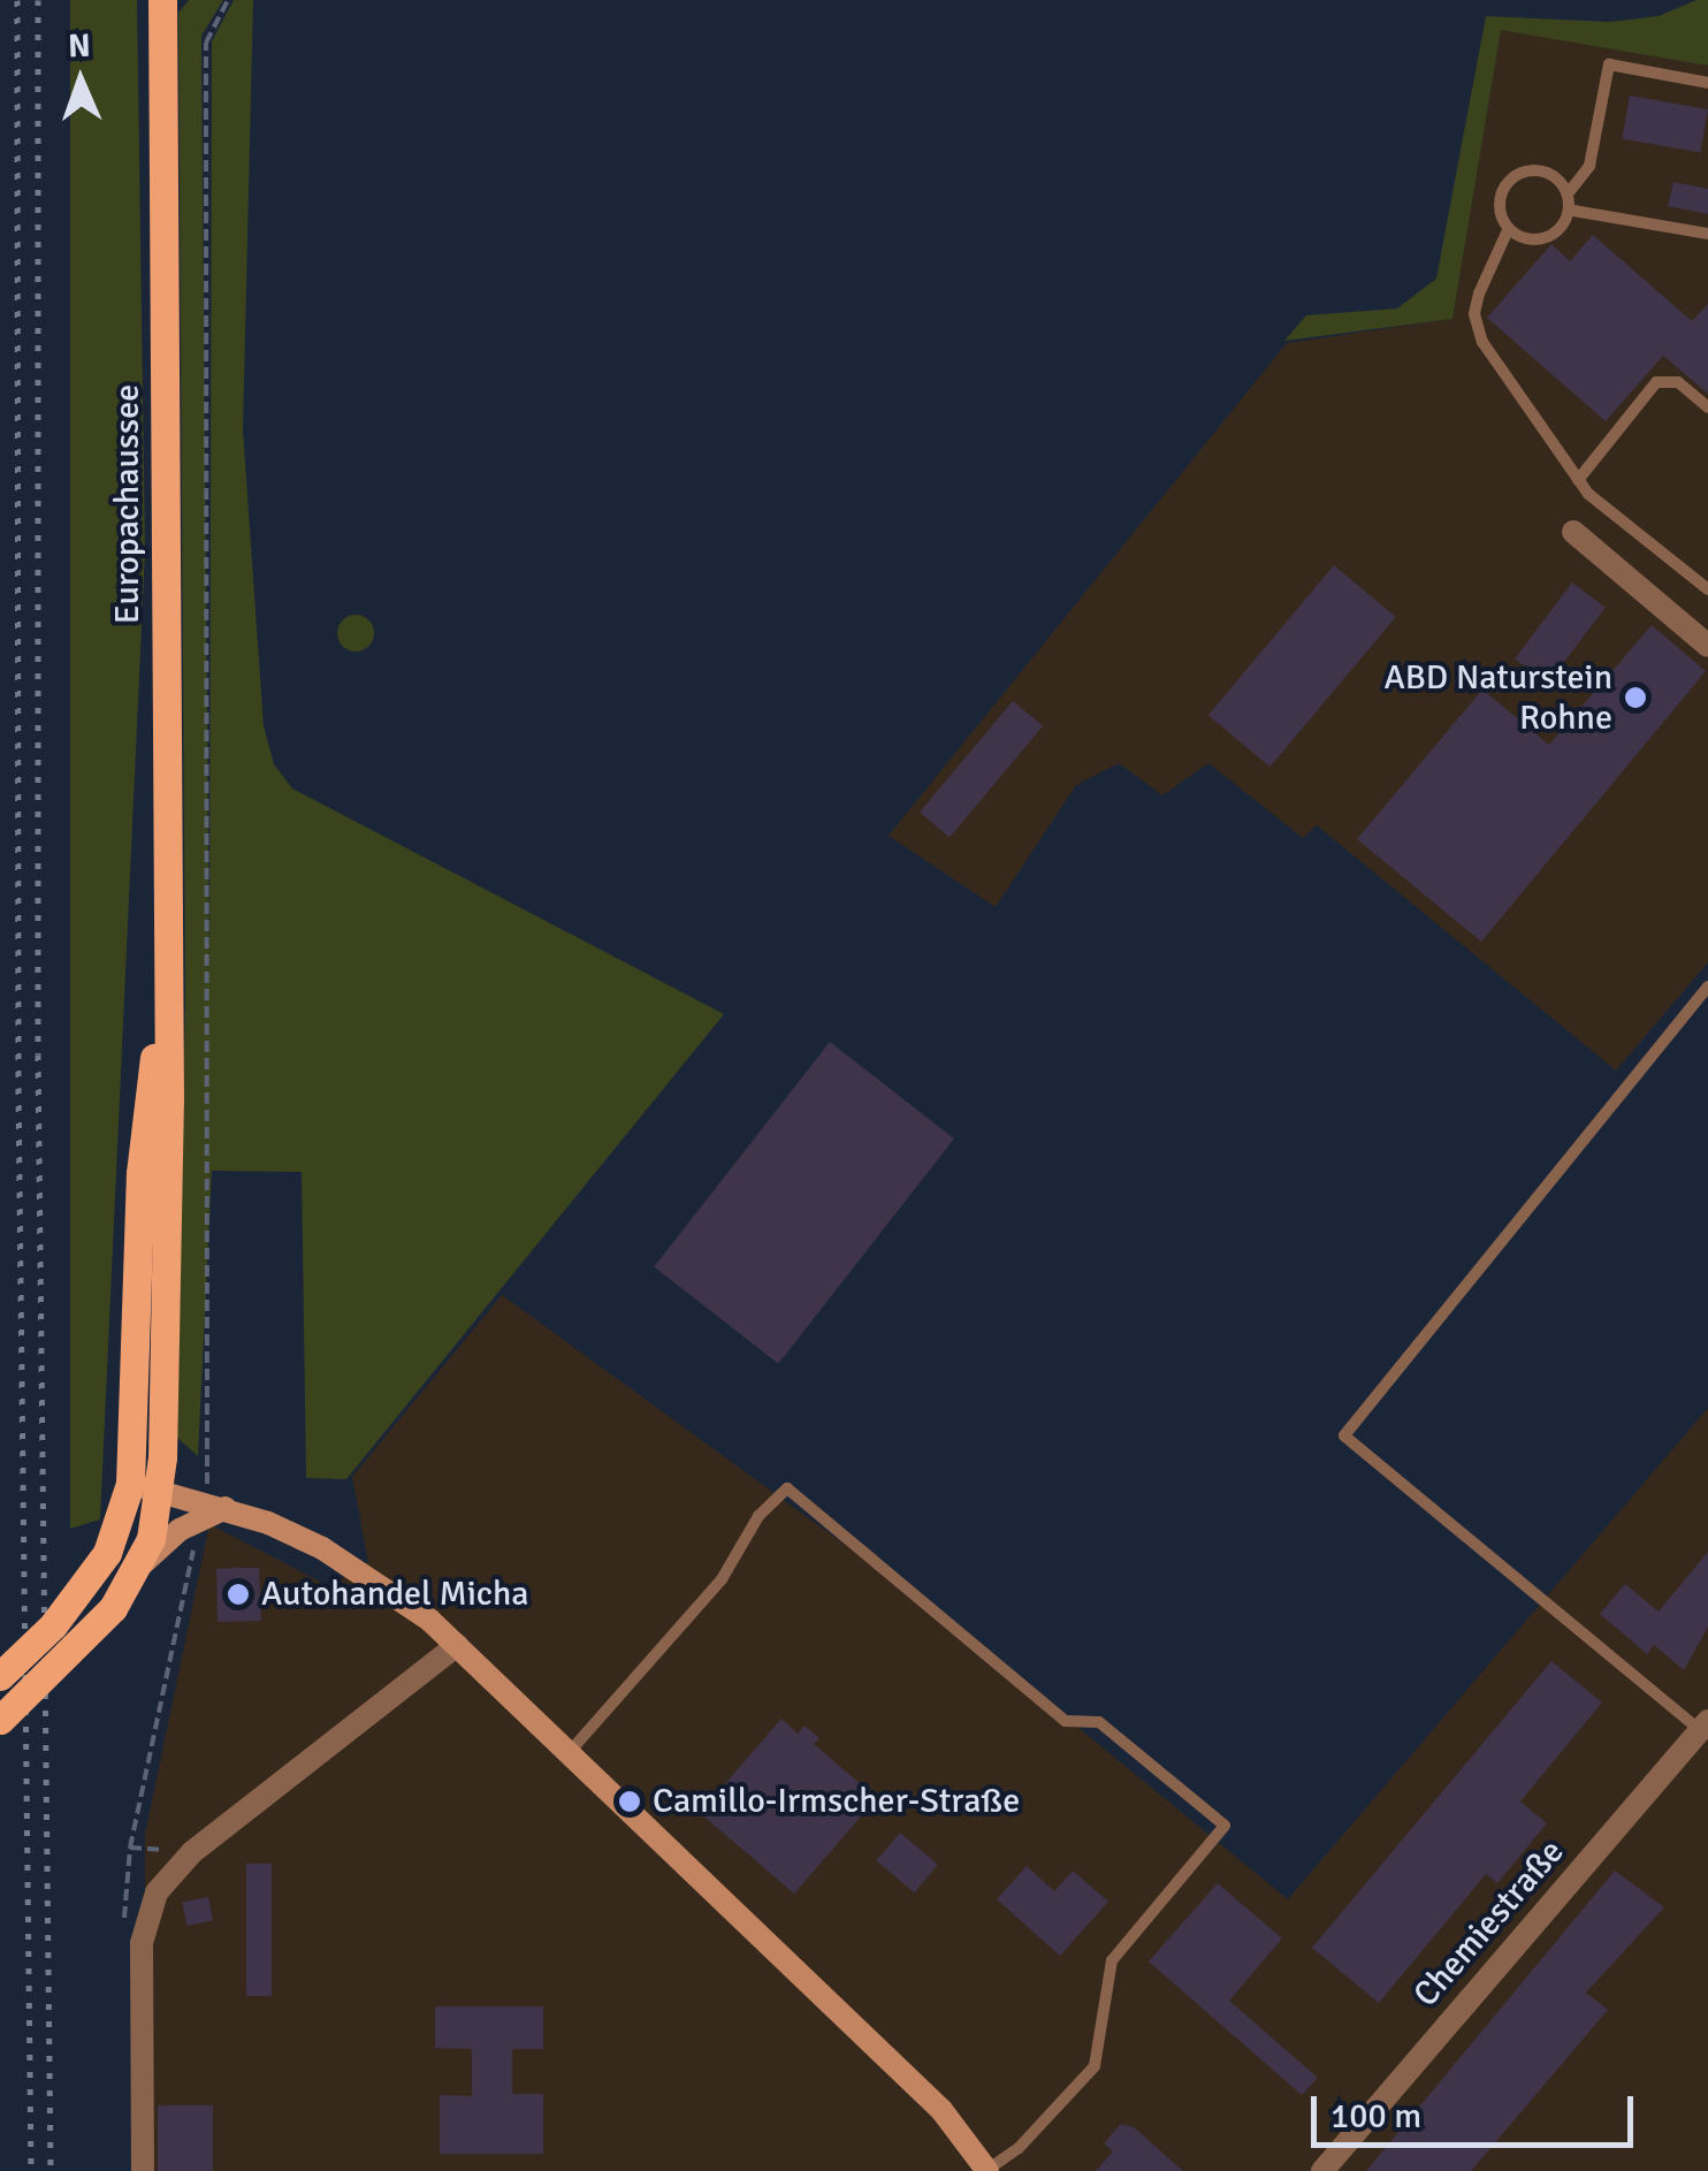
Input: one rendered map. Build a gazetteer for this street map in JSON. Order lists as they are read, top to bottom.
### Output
{
  "streets": {
    "main road": ["Europachaussee"],
    "street": ["Chemiestraße"]
  },
  "places": ["ABD Naturstein Rohne", "Autohandel Micha", "Camillo-Irmscher-Straße"],
  "scale_bar": "100 m",
  "north": "top"
}
